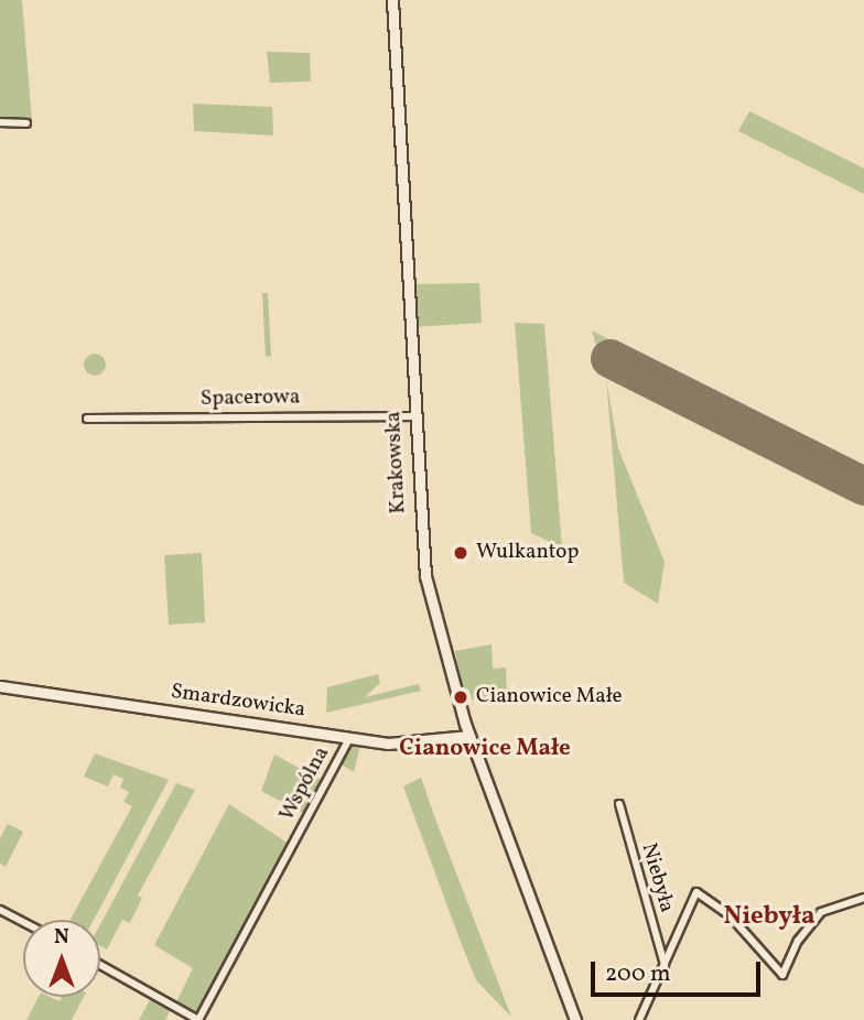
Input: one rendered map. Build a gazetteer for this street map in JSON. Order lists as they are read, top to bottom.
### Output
{
  "streets": {
    "main road": ["Krakowska", "Smardzowicka"],
    "street": ["Spacerowa", "Wspólna", "Niebyła"]
  },
  "crossings": [
    ["Spacerowa", "Krakowska"],
    ["Krakowska", "Smardzowicka"],
    ["Smardzowicka", "Wspólna"]
  ],
  "districts": ["Cianowice Małe", "Niebyła"],
  "places": ["Wulkantop", "Cianowice Małe"],
  "scale_bar": "200 m",
  "north": "top"
}
